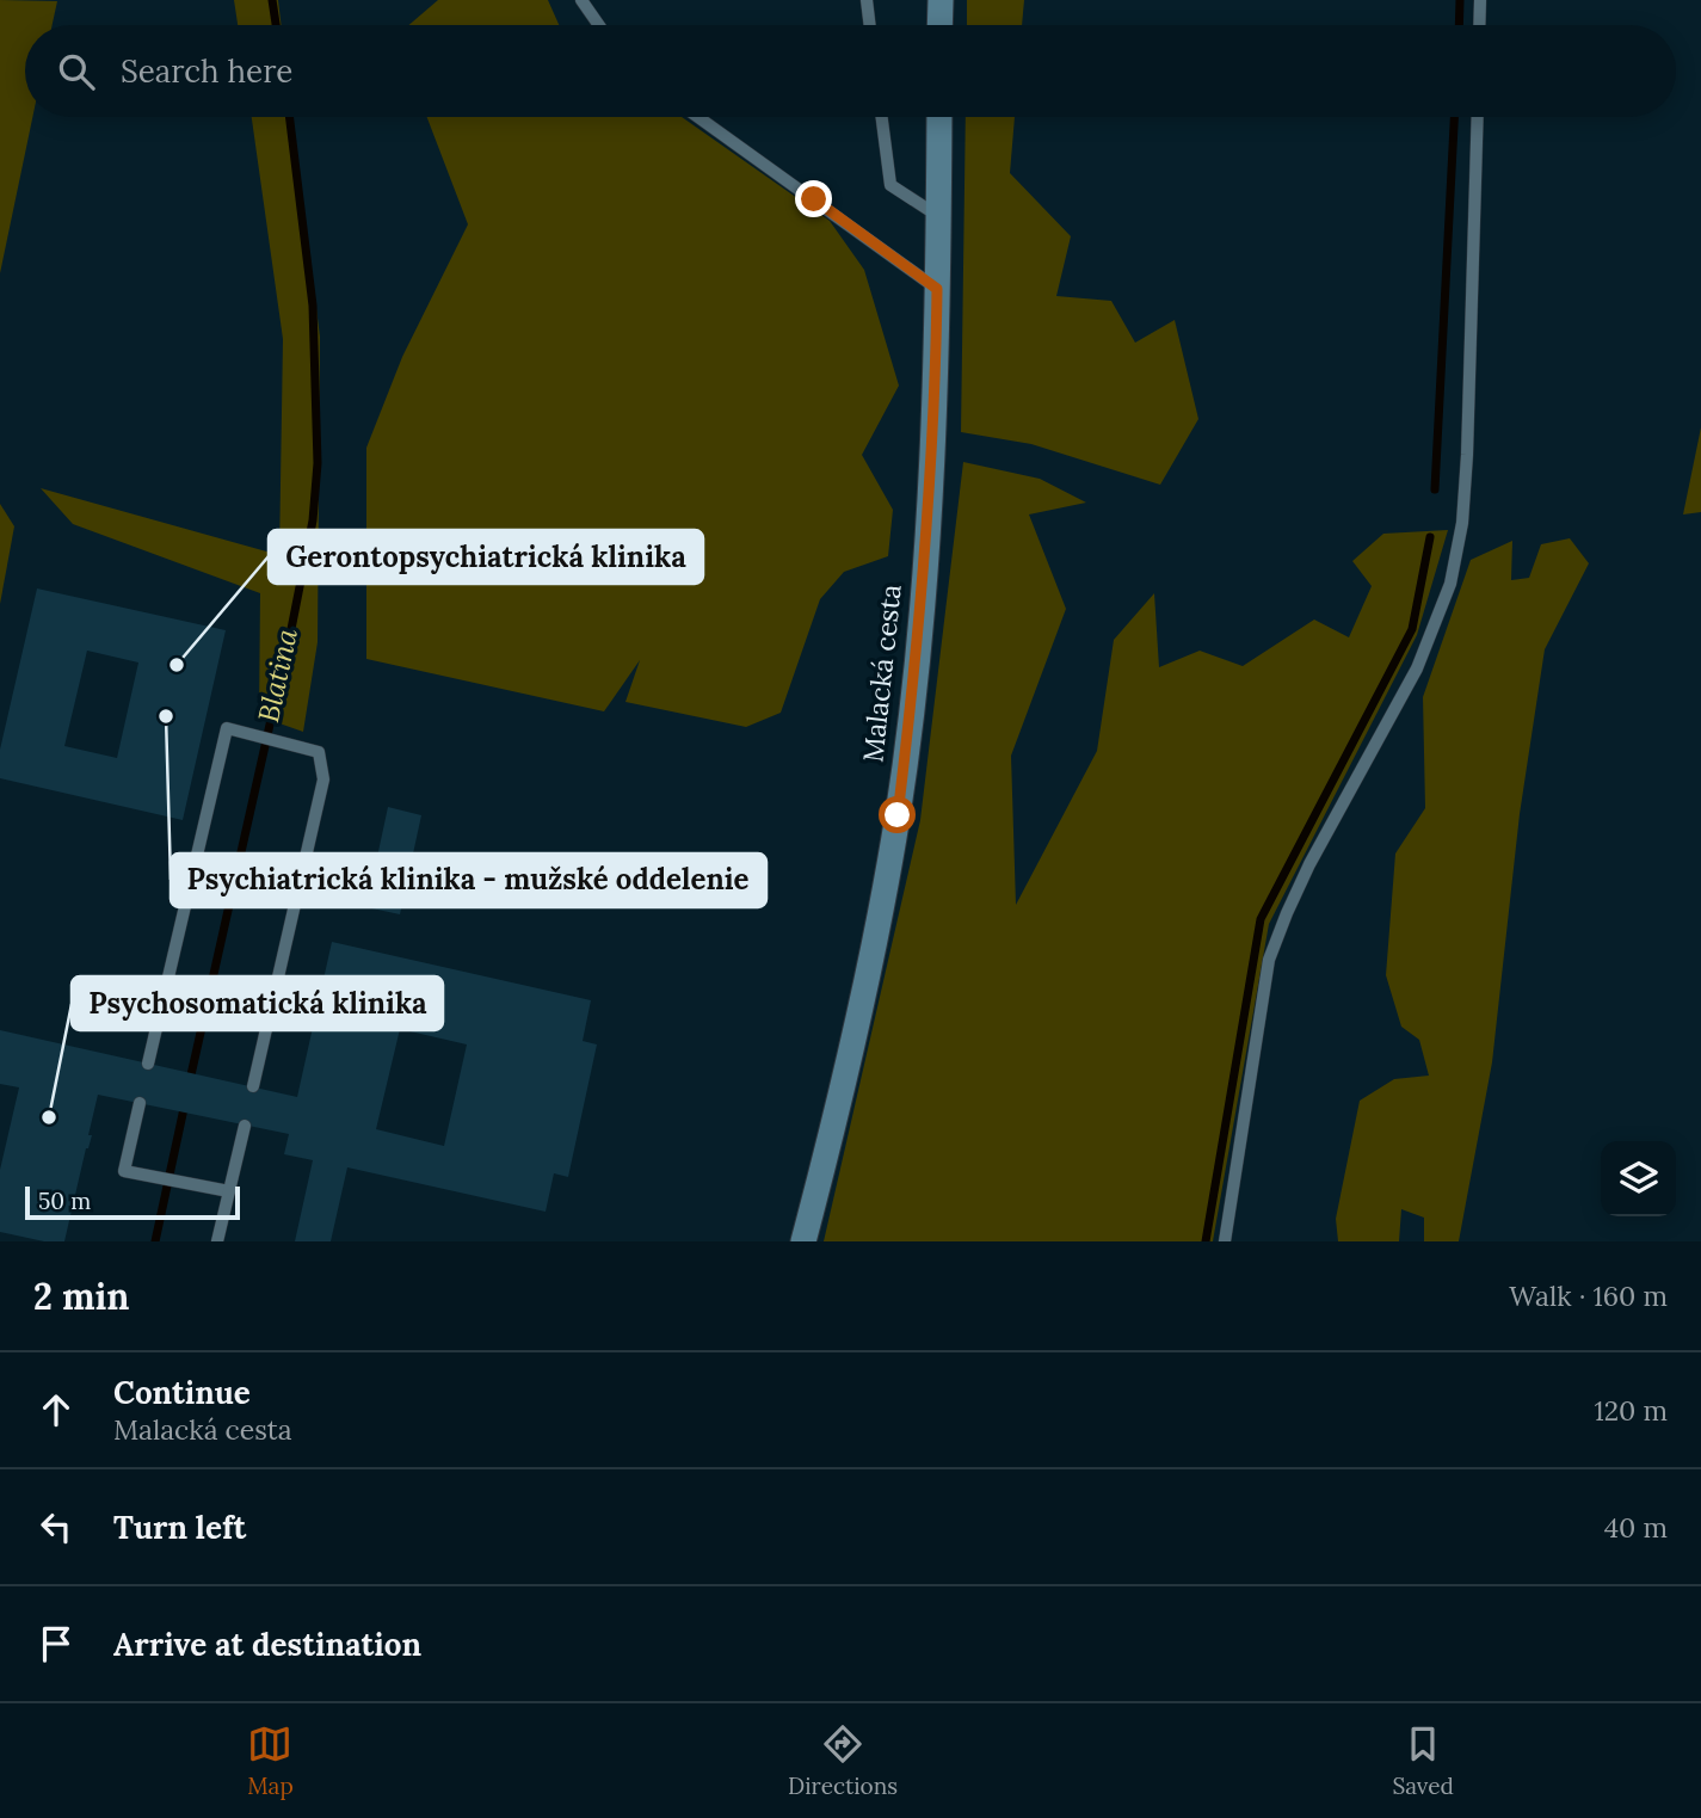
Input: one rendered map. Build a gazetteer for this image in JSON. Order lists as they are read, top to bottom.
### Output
{
  "streets": {
    "main road": ["Malacká cesta"]
  },
  "water": ["Blatina"],
  "places": ["Gerontopsychiatrická klinika", "Psychiatrická klinika - mužské oddelenie", "Psychosomatická klinika"],
  "scale_bar": "50 m",
  "page": {
    "search": "Search here",
    "scale": "50 m",
    "heading": ["2 min", "Walk · 160 m"],
    "list": [
      ["Continue", "Malacká cesta", "120 m"],
      ["Turn left", "40 m"],
      "Arrive at destination"
    ],
    "nav": ["Map", "Directions", "Saved"]
  }
}
